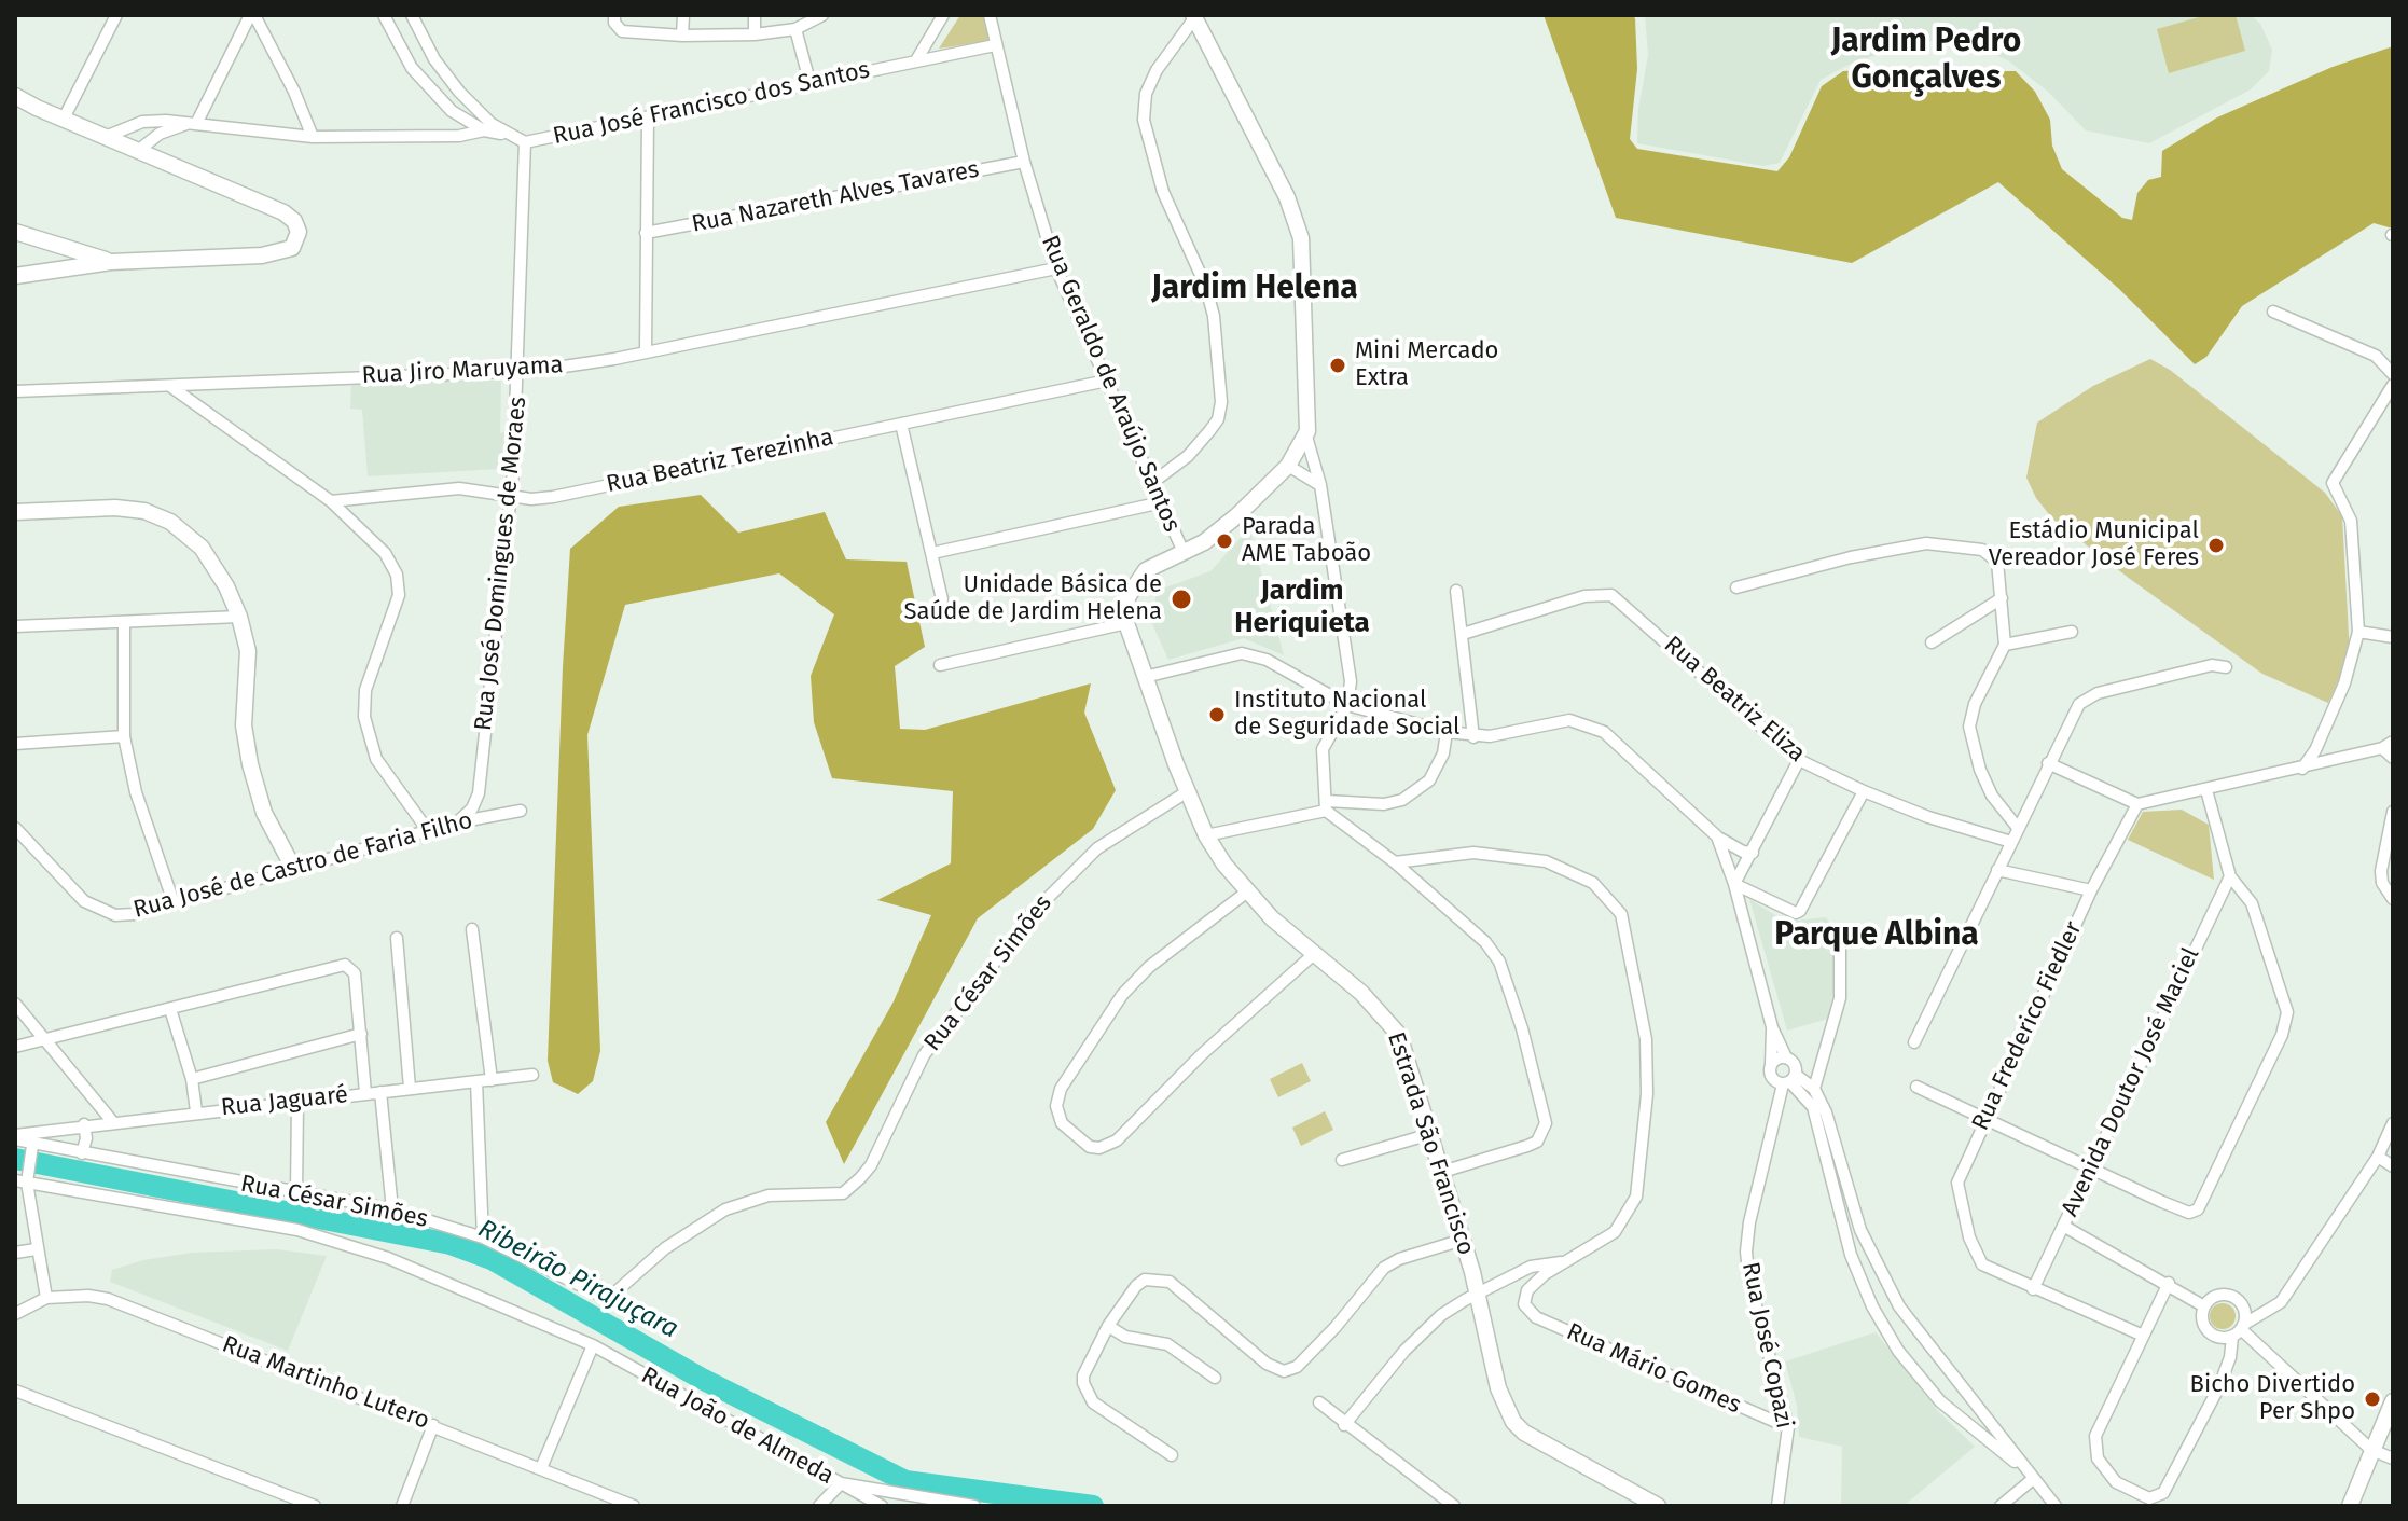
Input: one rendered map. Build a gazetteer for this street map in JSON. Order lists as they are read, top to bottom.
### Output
{
  "streets": {
    "main road": ["Estrada São Francisco"],
    "street": [
      "Rua José Francisco dos Santos",
      "Rua Nazareth Alves Tavares",
      "Rua Jiro Maruyama",
      "Rua Geraldo de Araújo Santos",
      "Rua Beatriz Terezinha",
      "Rua José Domingues de Moraes",
      "Rua Beatriz Eliza",
      "Rua José de Castro de Faria Filho",
      "Rua César Simões",
      "Rua Frederico Fiedler",
      "Avenida Doutor José Maciel",
      "Rua Jaguaré",
      "Rua José Copazi",
      "Rua Mário Gomes",
      "Rua Martinho Lutero",
      "Rua João de Almeda"
    ]
  },
  "crossings": [
    ["Rua José Francisco dos Santos", "Rua Geraldo de Araújo Santos"],
    ["Rua José Francisco dos Santos", "Rua José Domingues de Moraes"],
    ["Rua Nazareth Alves Tavares", "Rua Geraldo de Araújo Santos"],
    ["Rua Jiro Maruyama", "Rua Geraldo de Araújo Santos"],
    ["Rua Jiro Maruyama", "Rua José Domingues de Moraes"],
    ["Rua Geraldo de Araújo Santos", "Rua Beatriz Terezinha"],
    ["Rua Beatriz Terezinha", "Rua José Domingues de Moraes"],
    ["Rua José Domingues de Moraes", "Rua José de Castro de Faria Filho"],
    ["Rua César Simões", "Rua Jaguaré"],
    ["Rua César Simões", "Estrada São Francisco"],
    ["Rua Frederico Fiedler", "Avenida Doutor José Maciel"],
    ["Rua José Copazi", "Rua Mário Gomes"]
  ],
  "districts": [
    "Jardim Pedro Gonçalves",
    "Jardim Helena",
    "Jardim Heriquieta",
    "Parque Albina"
  ],
  "water": ["Ribeirão Pirajuçara"],
  "places": [
    "Mini Mercado Extra",
    "Parada AME Taboão",
    "Estádio Municipal Vereador José Feres",
    "Unidade Básica de Saúde de Jardim Helena",
    "Instituto Nacional de Seguridade Social",
    "Bicho Divertido Per Shpo"
  ]
}
